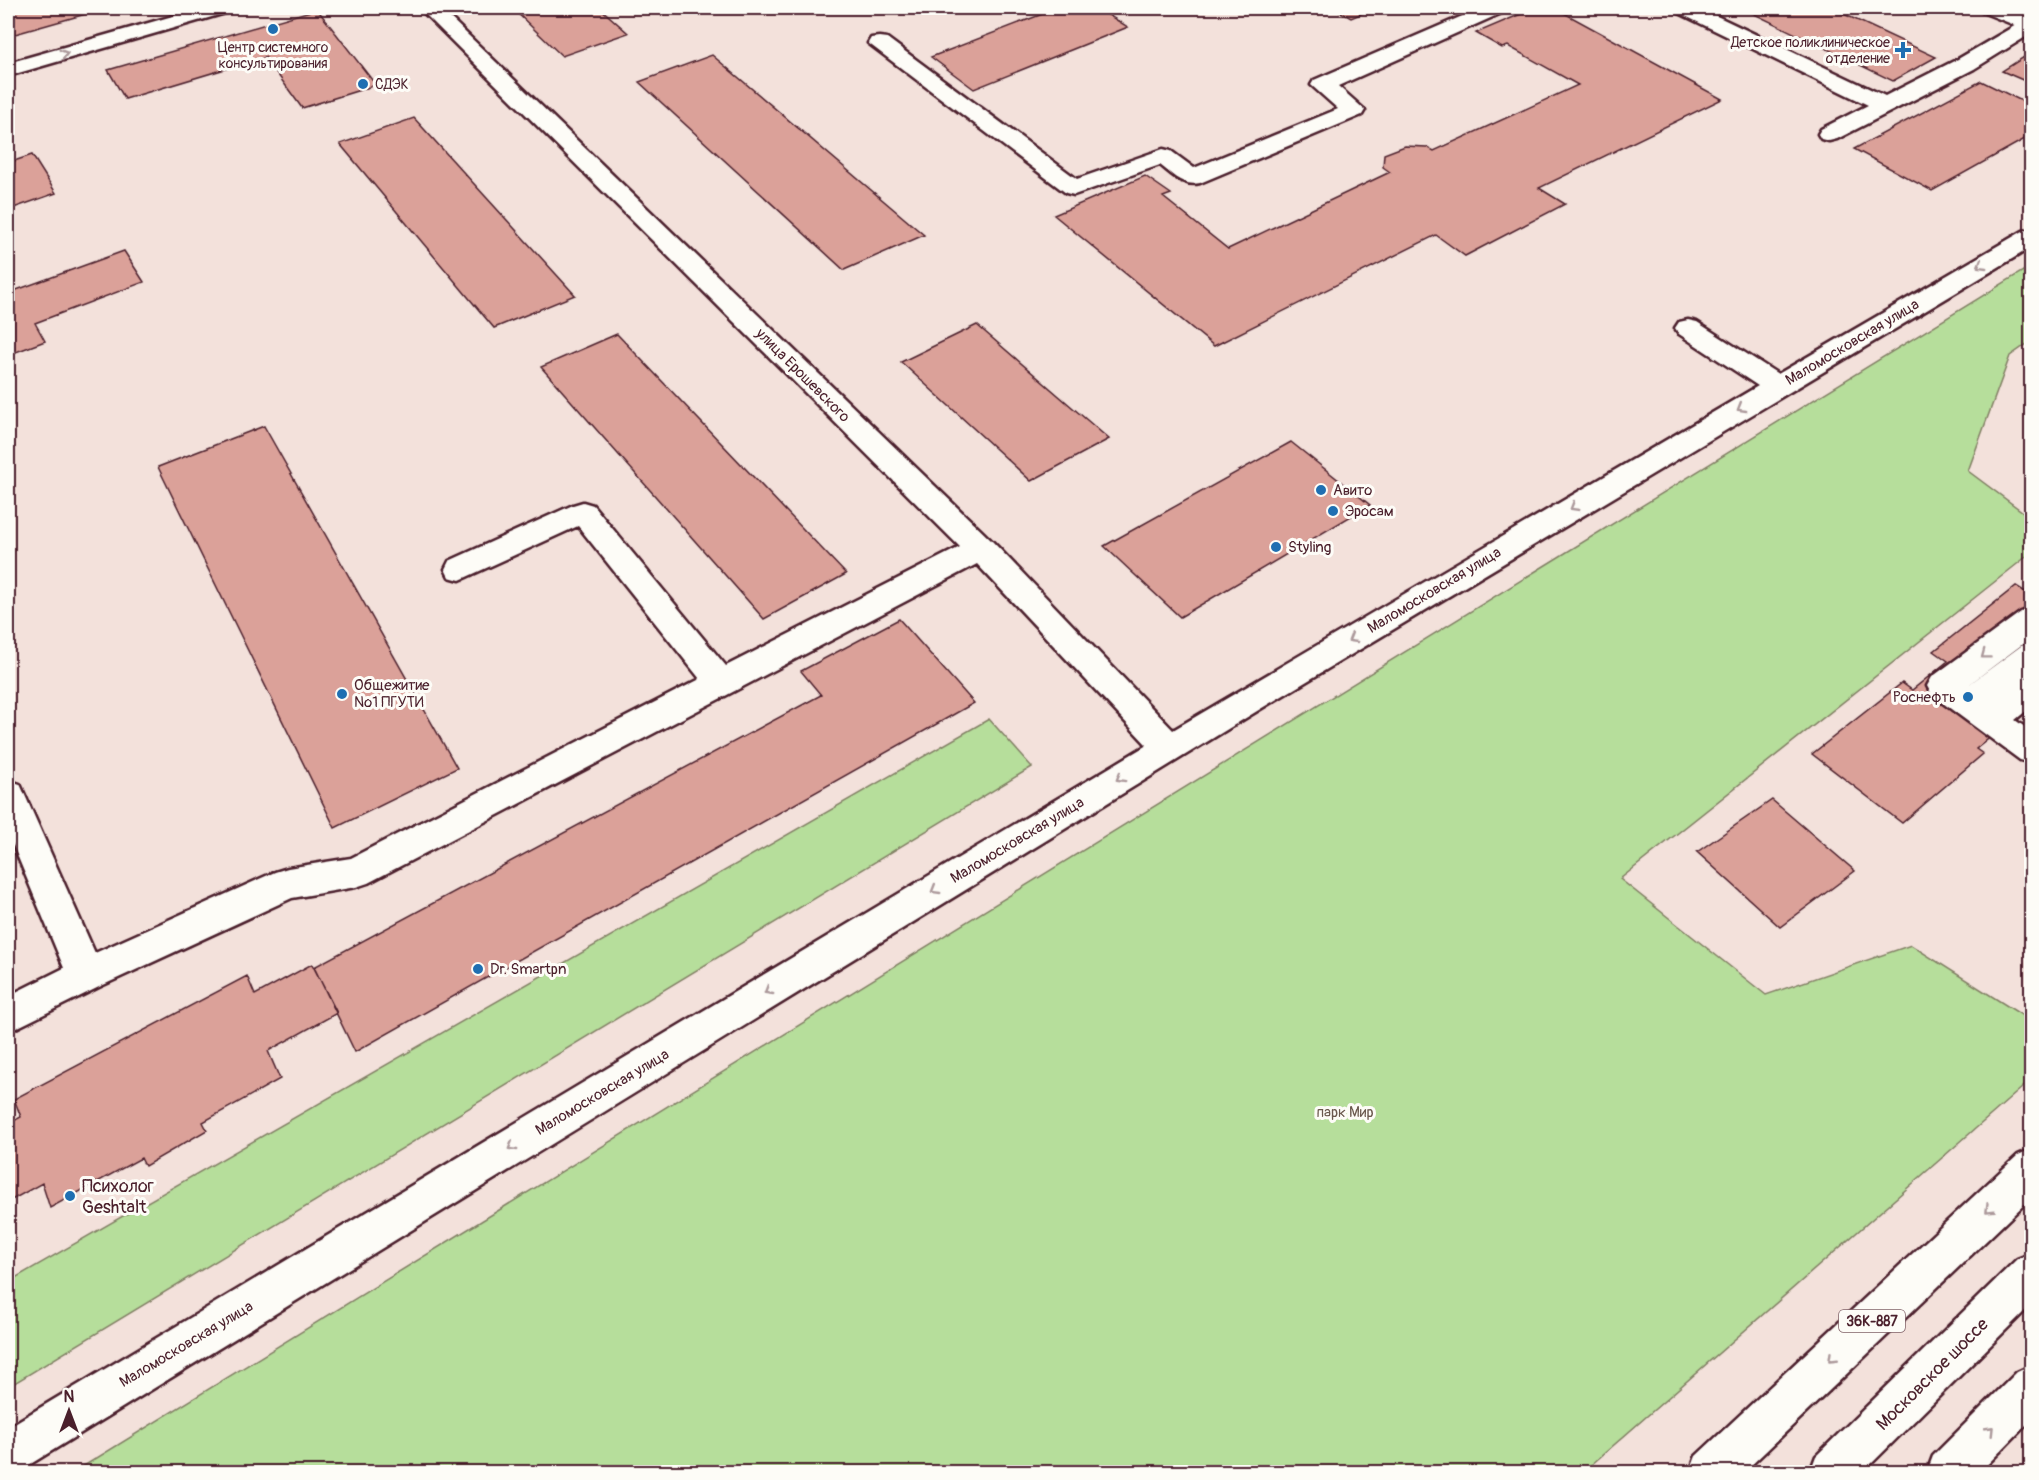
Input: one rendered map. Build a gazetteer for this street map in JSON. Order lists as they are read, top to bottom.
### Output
{
  "streets": {
    "street": [
      "Маломосковская улица",
      "улица Ерошевского",
      "36К-887",
      "Московское шоссе"
    ]
  },
  "crossings": [
    ["Маломосковская улица", "улица Ерошевского"]
  ],
  "one_way": ["Маломосковская улица"],
  "parks": ["парк Мир"],
  "places": {
    "other": [
      "Центр системного консультирования",
      "СДЭК",
      "Авито",
      "Эросам",
      "Styling",
      "Общежитие №1 ПГУТИ",
      "Роснефть",
      "Dr. Smartpn",
      "Психолог Geshtalt"
    ],
    "health": ["Детское поликлиническое отделение"]
  },
  "north": "top"
}
